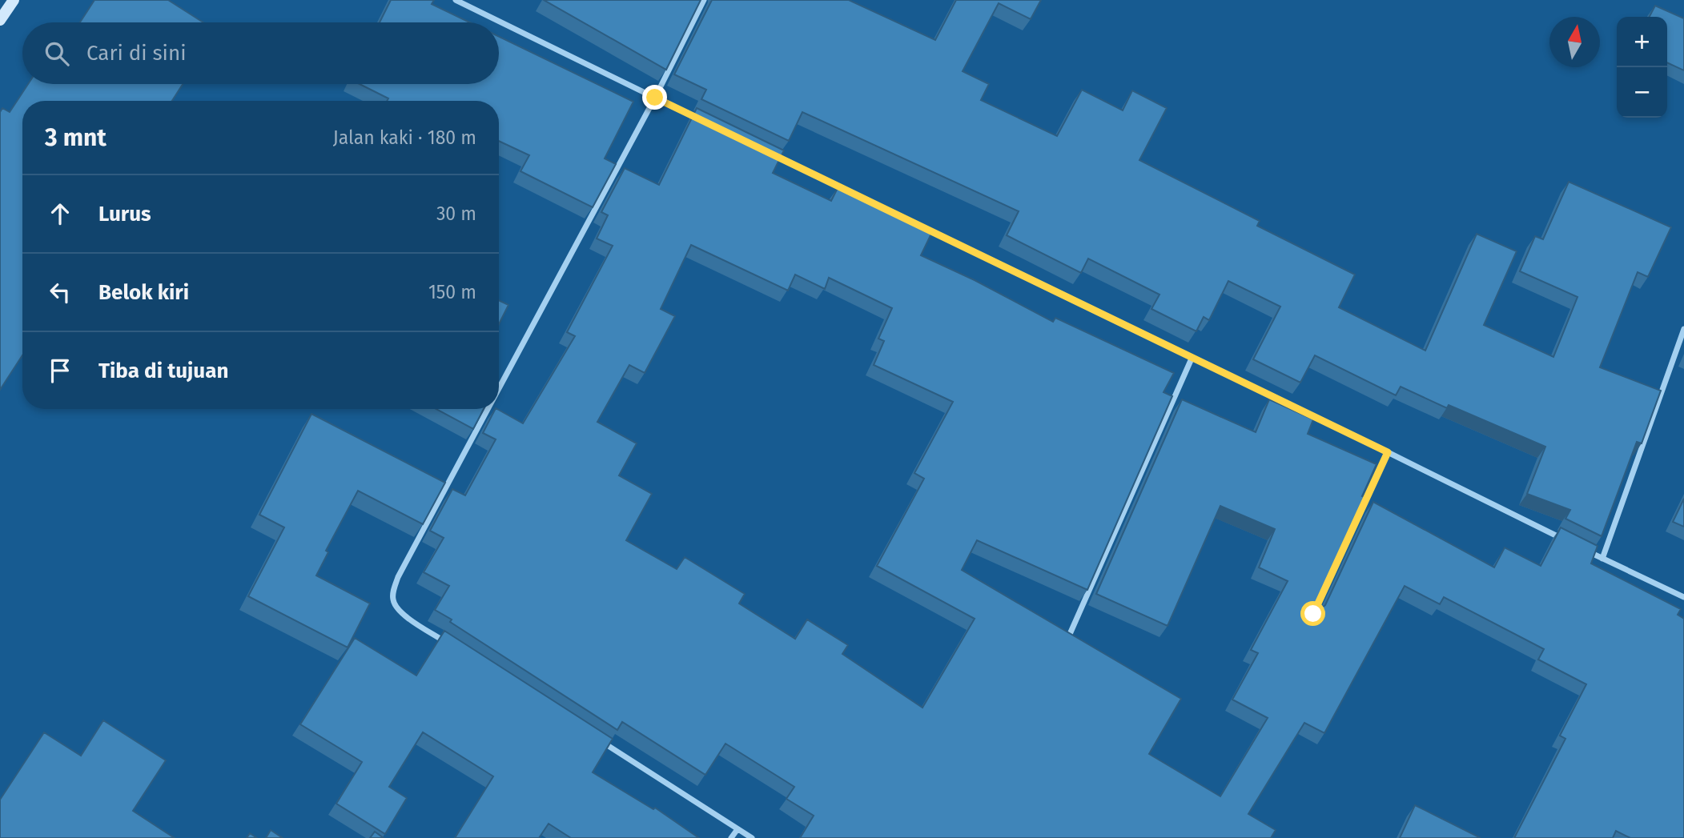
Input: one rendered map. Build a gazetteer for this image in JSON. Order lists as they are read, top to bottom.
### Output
{
  "north": "top",
  "page": {
    "map_buttons": ["+", "−"],
    "search": "Cari di sini",
    "heading": ["3 mnt", "Jalan kaki · 180 m"],
    "list": [
      ["Lurus", "30 m"],
      ["Belok kiri", "150 m"],
      "Tiba di tujuan"
    ]
  }
}
